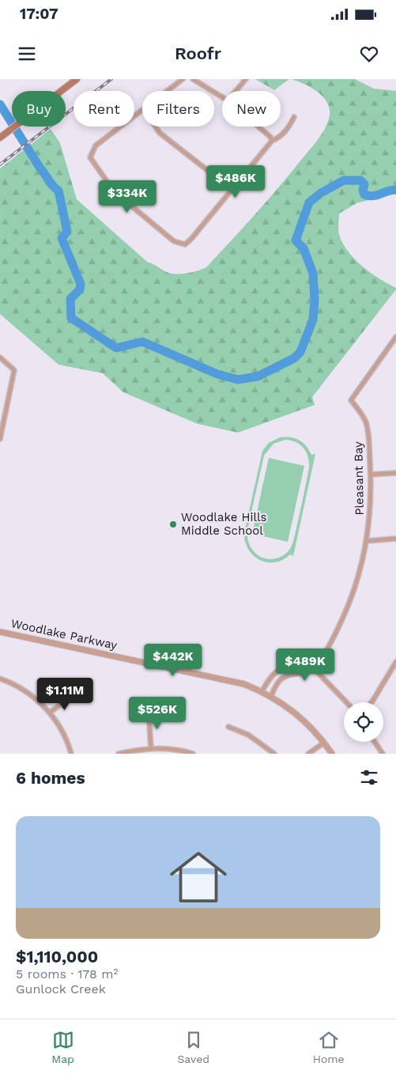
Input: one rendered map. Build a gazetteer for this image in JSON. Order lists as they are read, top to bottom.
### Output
{
  "streets": {
    "street": ["Pleasant Bay", "Woodlake Parkway"]
  },
  "places": ["Woodlake Hills Middle School"],
  "page": {
    "status": "17:07",
    "header": "Roofr",
    "chip": [
      "Buy",
      "Rent",
      "Filters",
      "New"
    ],
    "price": [
      "$486K",
      "$334K",
      "$442K",
      "$489K",
      "$1.11M",
      "$526K"
    ],
    "heading": "6 homes",
    "list": [
      {
        "name": "$1,110,000",
        "note": "5 rooms · 178 m² · Gunlock Creek"
      }
    ],
    "tabs": ["Map", "Saved", "Home"]
  }
}
